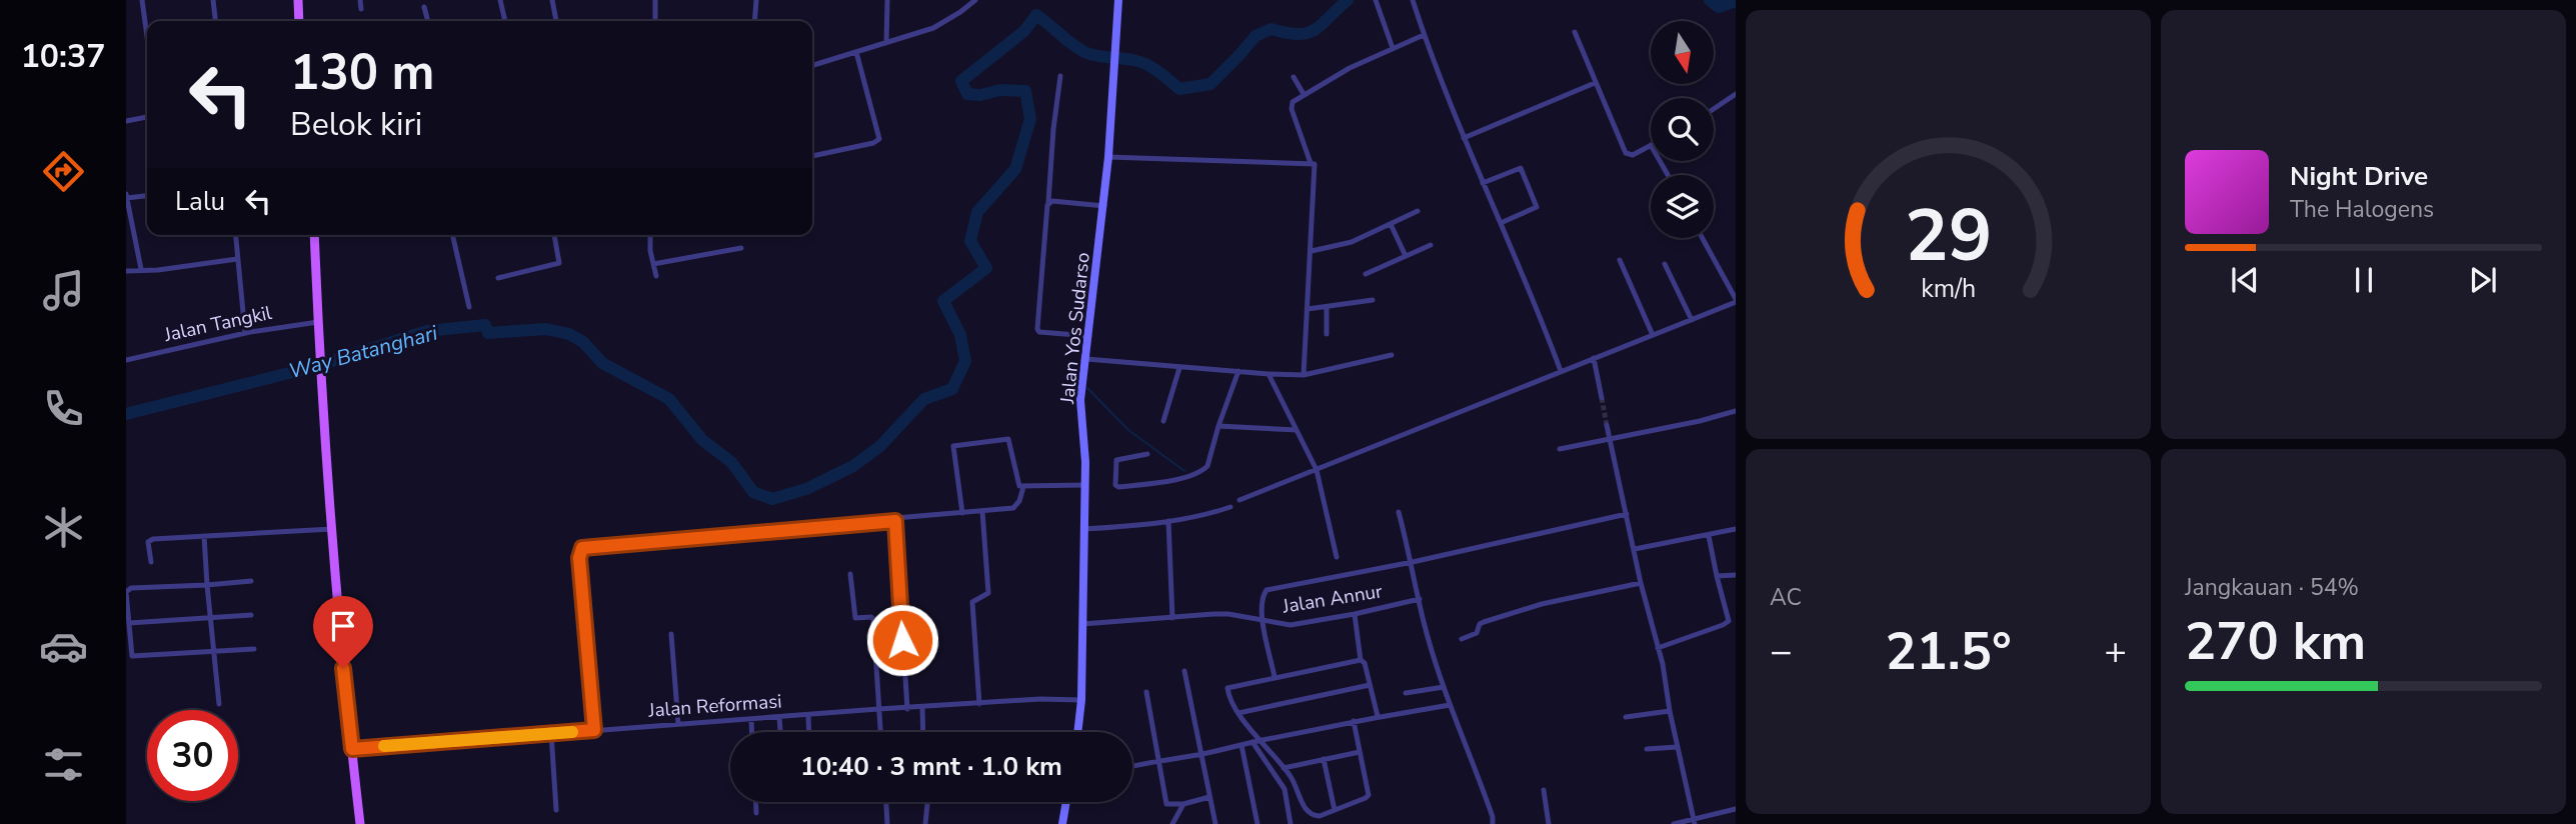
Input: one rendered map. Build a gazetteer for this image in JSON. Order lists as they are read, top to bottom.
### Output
{
  "streets": {
    "street": [
      "Jalan Tangkil",
      "Jalan Yos Sudarso",
      "Jalan Annur",
      "Jalan Reformasi"
    ]
  },
  "crossings": [
    ["Jalan Yos Sudarso", "Jalan Annur"],
    ["Jalan Yos Sudarso", "Jalan Reformasi"]
  ],
  "water": ["Way Batanghari"],
  "north": "bottom",
  "page": {
    "tabs": "10:37",
    "turn": ["130 m", "Belok kiri"],
    "song": ["Night Drive", "The Halogens"],
    "then": "Lalu",
    "tile": [
      "AC",
      ["Jangkauan · 54%", "270 km"]
    ],
    "heat": ["−", "21.5°", "+"],
    "limit": "30",
    "trip": "10:40 · 3 mnt · 1.0 km",
    "gauge": ["29", "km/h"]
  }
}
